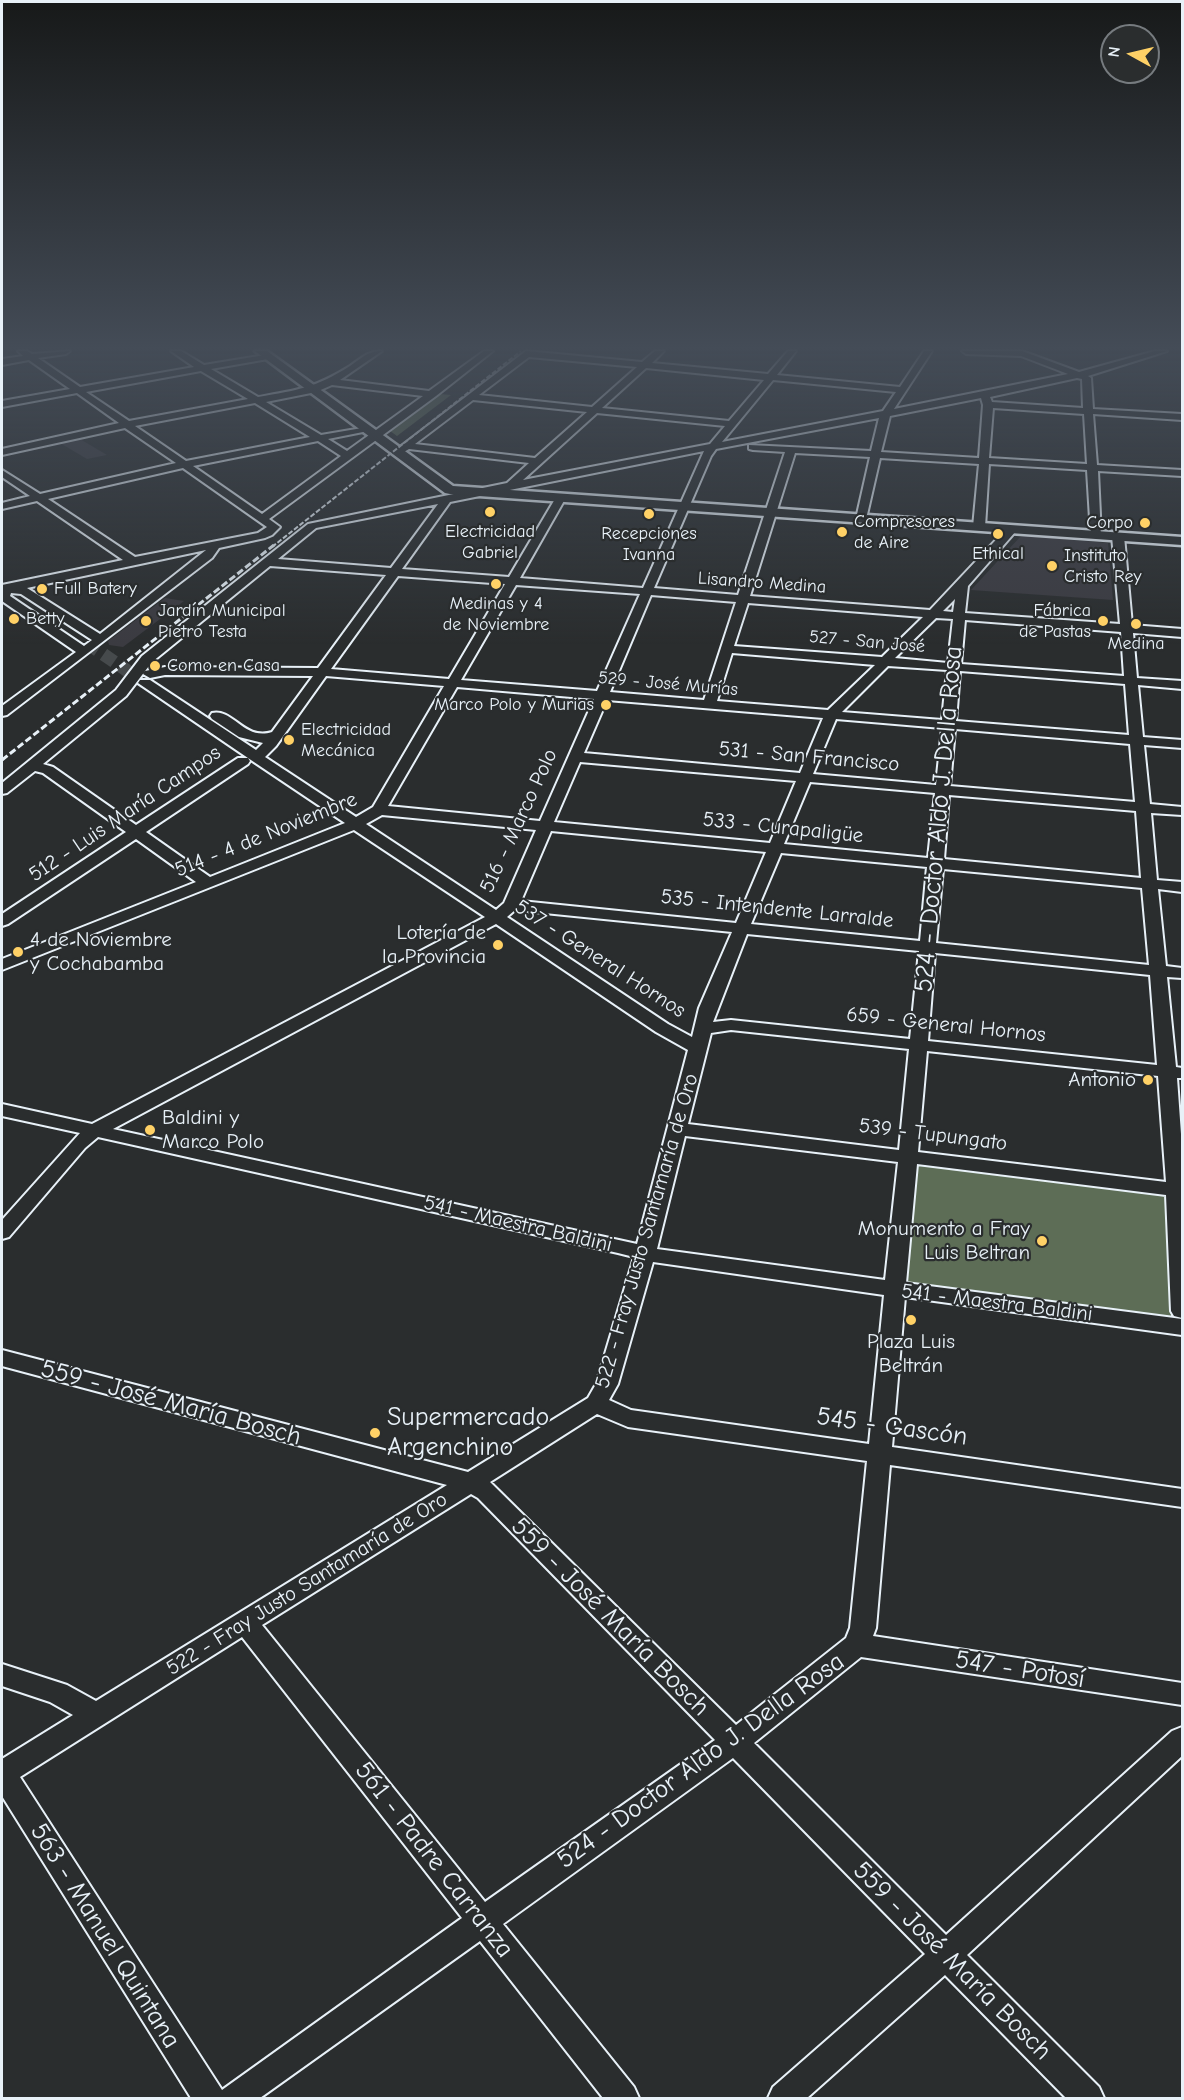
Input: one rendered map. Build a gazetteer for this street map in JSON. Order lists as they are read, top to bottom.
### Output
{
  "streets": {
    "street": [
      "Lisandro Medina",
      "527 - San José",
      "529 - José Murías",
      "531 - San Francisco",
      "512 - Luis María Campos",
      "524 - Doctor Aldo J. Della Rosa",
      "516 - Marco Polo",
      "533 - Curapaligüe",
      "514 - 4 de Noviembre",
      "535 - Intendente Larralde",
      "537 - General Hornos",
      "659 - General Hornos",
      "539 - Tupungato",
      "541 - Maestra Baldini",
      "522 - Fray Justo Santamaría de Oro",
      "559 - José María Bosch",
      "545 - Gascón",
      "547 - Potosí",
      "561 - Padre Carranza",
      "563 - Manuel Quintana"
    ]
  },
  "crossings": [
    ["Lisandro Medina", "512 - Luis María Campos"],
    ["Lisandro Medina", "524 - Doctor Aldo J. Della Rosa"],
    ["Lisandro Medina", "516 - Marco Polo"],
    ["Lisandro Medina", "514 - 4 de Noviembre"],
    ["Lisandro Medina", "522 - Fray Justo Santamaría de Oro"],
    ["527 - San José", "524 - Doctor Aldo J. Della Rosa"],
    ["527 - San José", "522 - Fray Justo Santamaría de Oro"],
    ["529 - José Murías", "512 - Luis María Campos"],
    ["529 - José Murías", "524 - Doctor Aldo J. Della Rosa"],
    ["529 - José Murías", "516 - Marco Polo"],
    ["529 - José Murías", "514 - 4 de Noviembre"],
    ["529 - José Murías", "537 - General Hornos"],
    ["529 - José Murías", "522 - Fray Justo Santamaría de Oro"],
    ["531 - San Francisco", "524 - Doctor Aldo J. Della Rosa"],
    ["531 - San Francisco", "516 - Marco Polo"],
    ["531 - San Francisco", "522 - Fray Justo Santamaría de Oro"],
    ["512 - Luis María Campos", "537 - General Hornos"],
    ["524 - Doctor Aldo J. Della Rosa", "533 - Curapaligüe"],
    ["524 - Doctor Aldo J. Della Rosa", "535 - Intendente Larralde"],
    ["524 - Doctor Aldo J. Della Rosa", "659 - General Hornos"],
    ["524 - Doctor Aldo J. Della Rosa", "539 - Tupungato"],
    ["524 - Doctor Aldo J. Della Rosa", "541 - Maestra Baldini"],
    ["524 - Doctor Aldo J. Della Rosa", "522 - Fray Justo Santamaría de Oro"],
    ["524 - Doctor Aldo J. Della Rosa", "559 - José María Bosch"],
    ["524 - Doctor Aldo J. Della Rosa", "545 - Gascón"],
    ["524 - Doctor Aldo J. Della Rosa", "547 - Potosí"],
    ["524 - Doctor Aldo J. Della Rosa", "561 - Padre Carranza"],
    ["516 - Marco Polo", "533 - Curapaligüe"],
    ["516 - Marco Polo", "535 - Intendente Larralde"],
    ["516 - Marco Polo", "537 - General Hornos"],
    ["516 - Marco Polo", "541 - Maestra Baldini"],
    ["533 - Curapaligüe", "514 - 4 de Noviembre"],
    ["533 - Curapaligüe", "522 - Fray Justo Santamaría de Oro"],
    ["514 - 4 de Noviembre", "537 - General Hornos"],
    ["535 - Intendente Larralde", "522 - Fray Justo Santamaría de Oro"],
    ["537 - General Hornos", "522 - Fray Justo Santamaría de Oro"],
    ["659 - General Hornos", "522 - Fray Justo Santamaría de Oro"],
    ["539 - Tupungato", "522 - Fray Justo Santamaría de Oro"],
    ["541 - Maestra Baldini", "522 - Fray Justo Santamaría de Oro"],
    ["522 - Fray Justo Santamaría de Oro", "559 - José María Bosch"],
    ["522 - Fray Justo Santamaría de Oro", "545 - Gascón"],
    ["522 - Fray Justo Santamaría de Oro", "561 - Padre Carranza"],
    ["522 - Fray Justo Santamaría de Oro", "563 - Manuel Quintana"]
  ],
  "places": [
    "Electricidad Gabriel",
    "Recepciones Ivanna",
    "Corpo",
    "Compresores de Aire",
    "Ethical",
    "Instituto Cristo Rey",
    "Medinas y 4 de Noviembre",
    "Full Batery",
    "Betty",
    "Jardín Municipal Pietro Testa",
    "Fábrica de Pastas",
    "Medina",
    "Como en Casa",
    "Marco Polo y Murias",
    "Electricidad Mecánica",
    "Lotería de la Provincia",
    "4 de Noviembre y Cochabamba",
    "Antonio",
    "Baldini y Marco Polo",
    "Monumento a Fray Luis Beltran",
    "Plaza Luis Beltrán",
    "Supermercado Argenchino"
  ],
  "north": "left"
}
